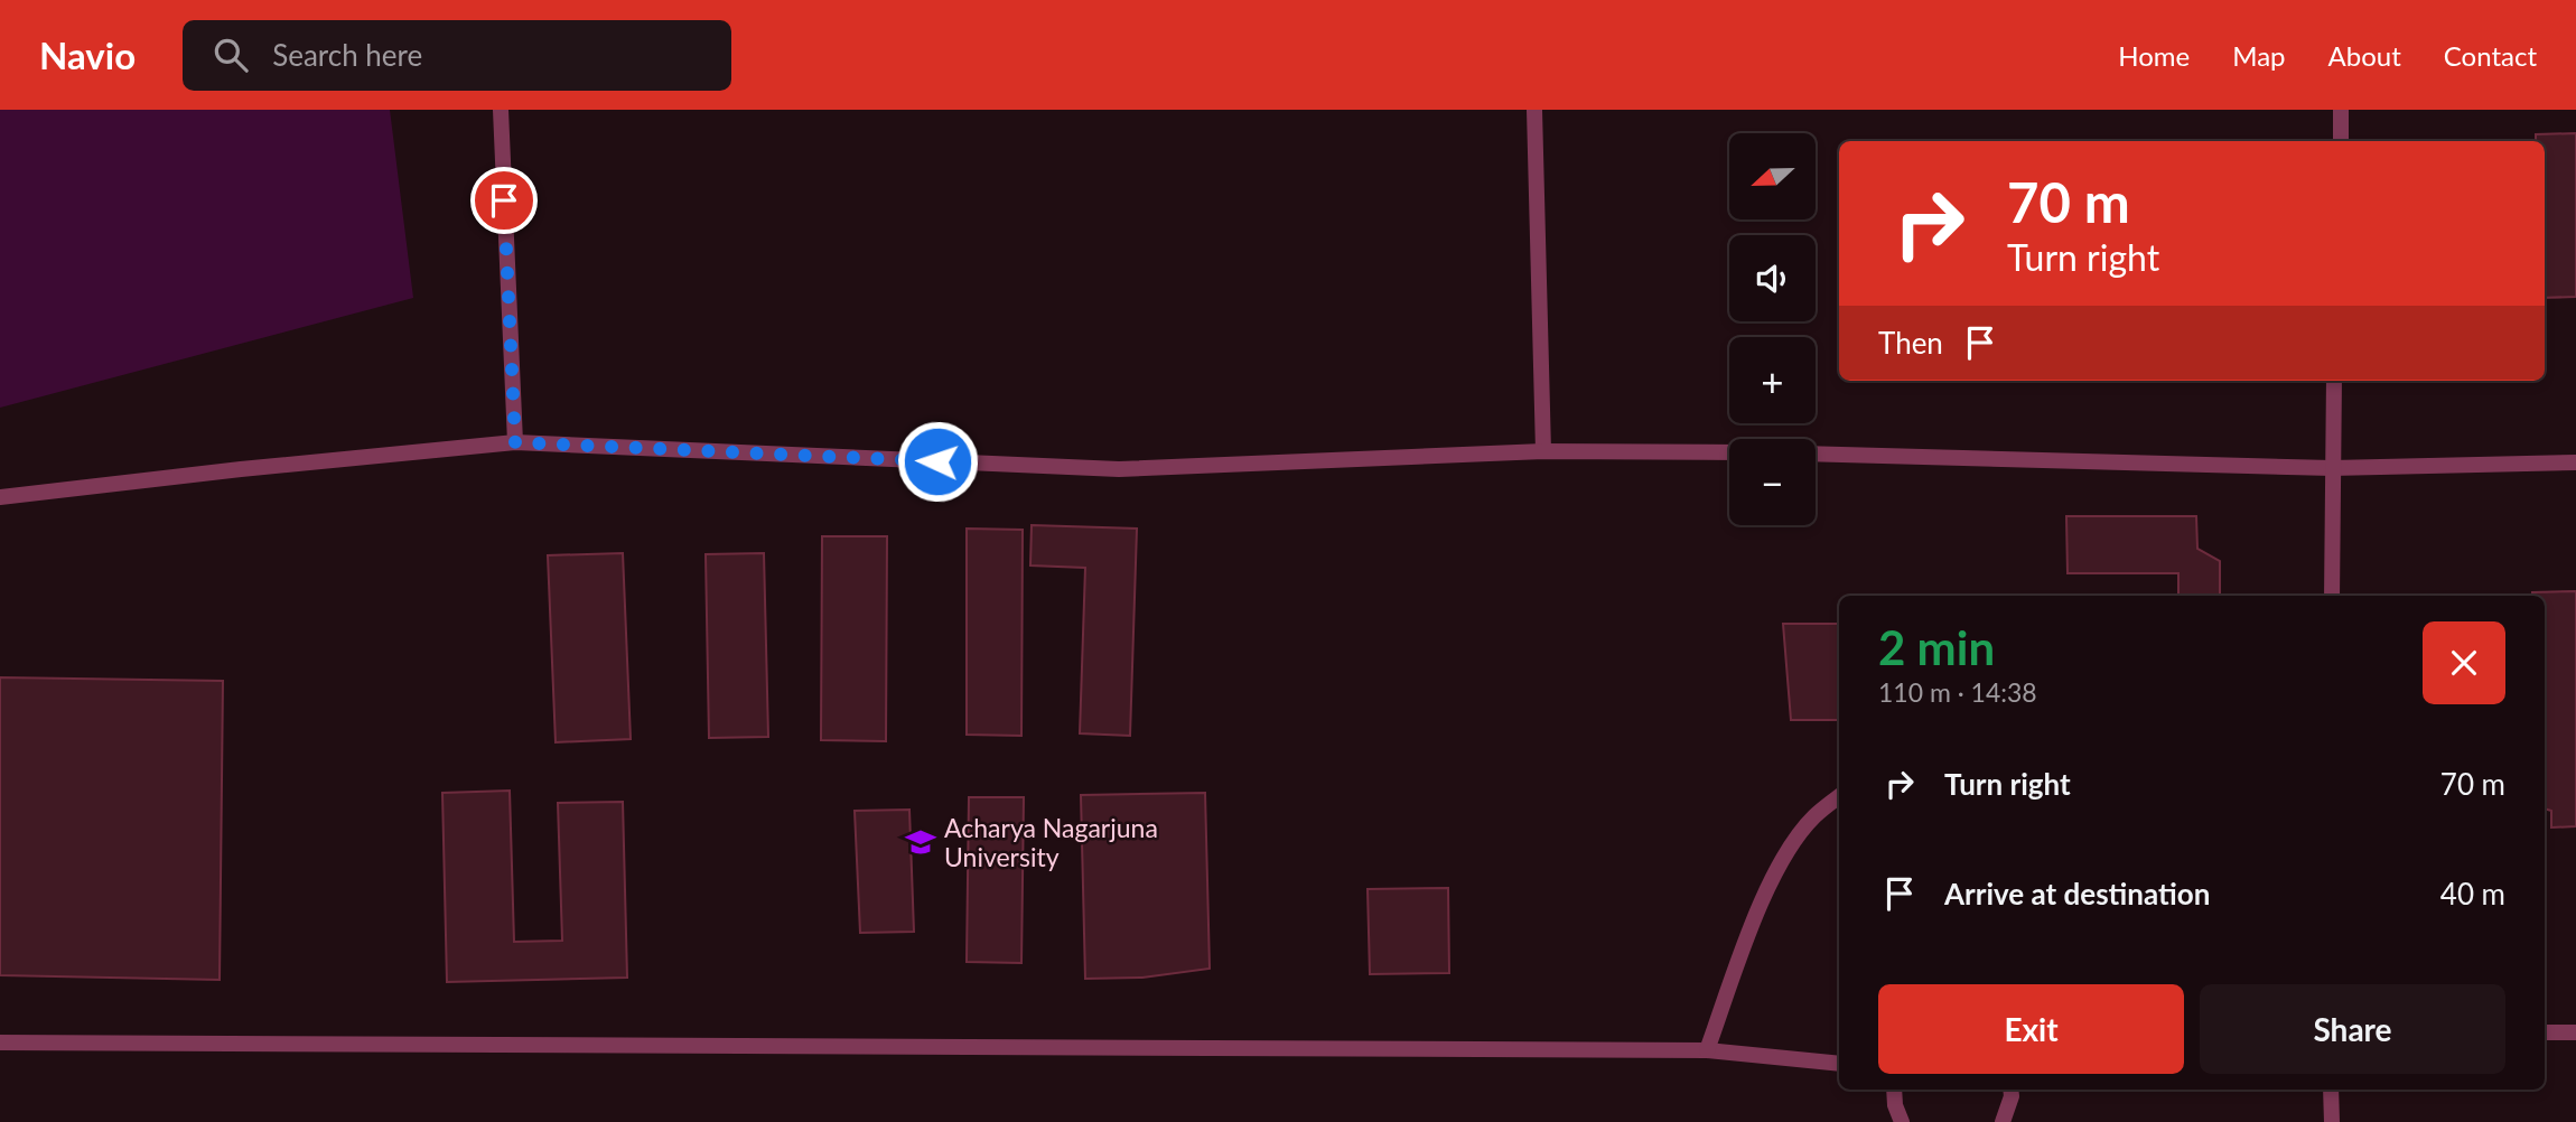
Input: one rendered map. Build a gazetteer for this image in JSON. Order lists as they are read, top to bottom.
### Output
{
  "places": {
    "school or university": ["Acharya Nagarjuna University"]
  },
  "north": "left",
  "page": {
    "header": "Navio",
    "search": "Search here",
    "nav": [
      "Home",
      "Map",
      "About",
      "Contact"
    ],
    "map_buttons": ["+", "−"],
    "turn": ["70 m", "Turn right"],
    "then": "Then",
    "heading": ["2 min", "110 m · 14:38"],
    "list": [
      {
        "name": "Turn right",
        "value": "70 m"
      },
      {
        "name": "Arrive at destination",
        "value": "40 m"
      }
    ],
    "buttons": ["Exit", "Share"]
  }
}
